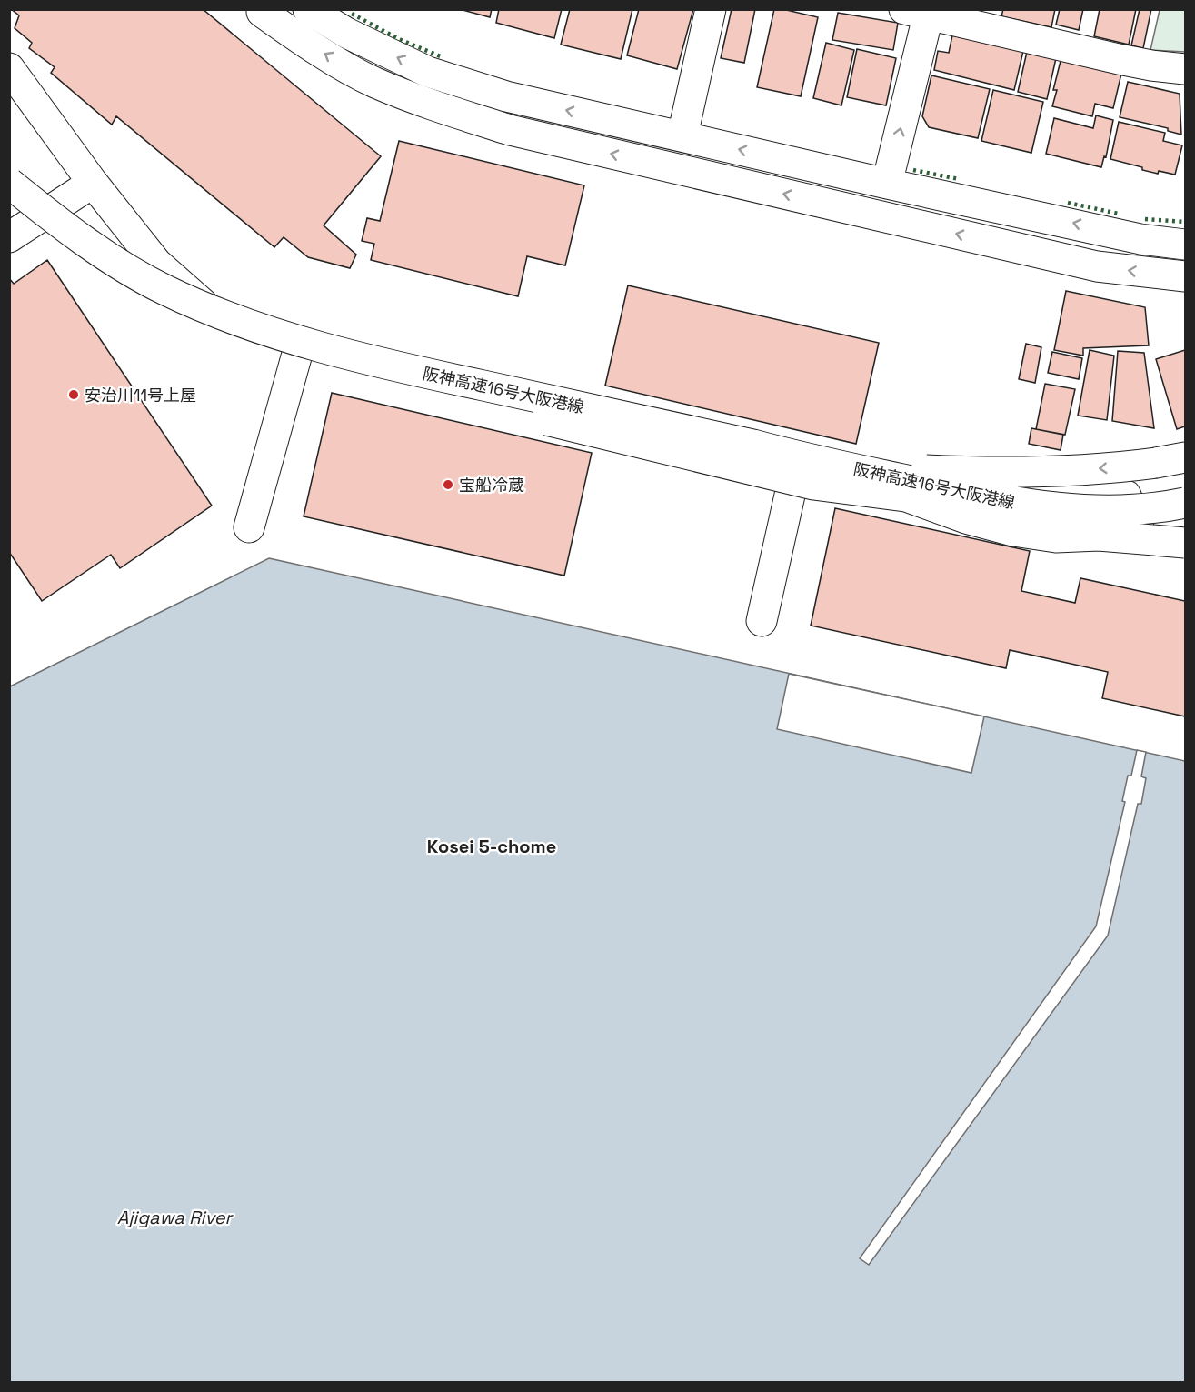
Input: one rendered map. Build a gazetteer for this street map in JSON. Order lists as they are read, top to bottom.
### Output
{
  "streets": {
    "main road": ["阪神高速16号大阪港線"]
  },
  "districts": ["Kosei 5-chome"],
  "water": ["Ajigawa River"],
  "places": ["安治川11号上屋", "宝船冷蔵"]
}
